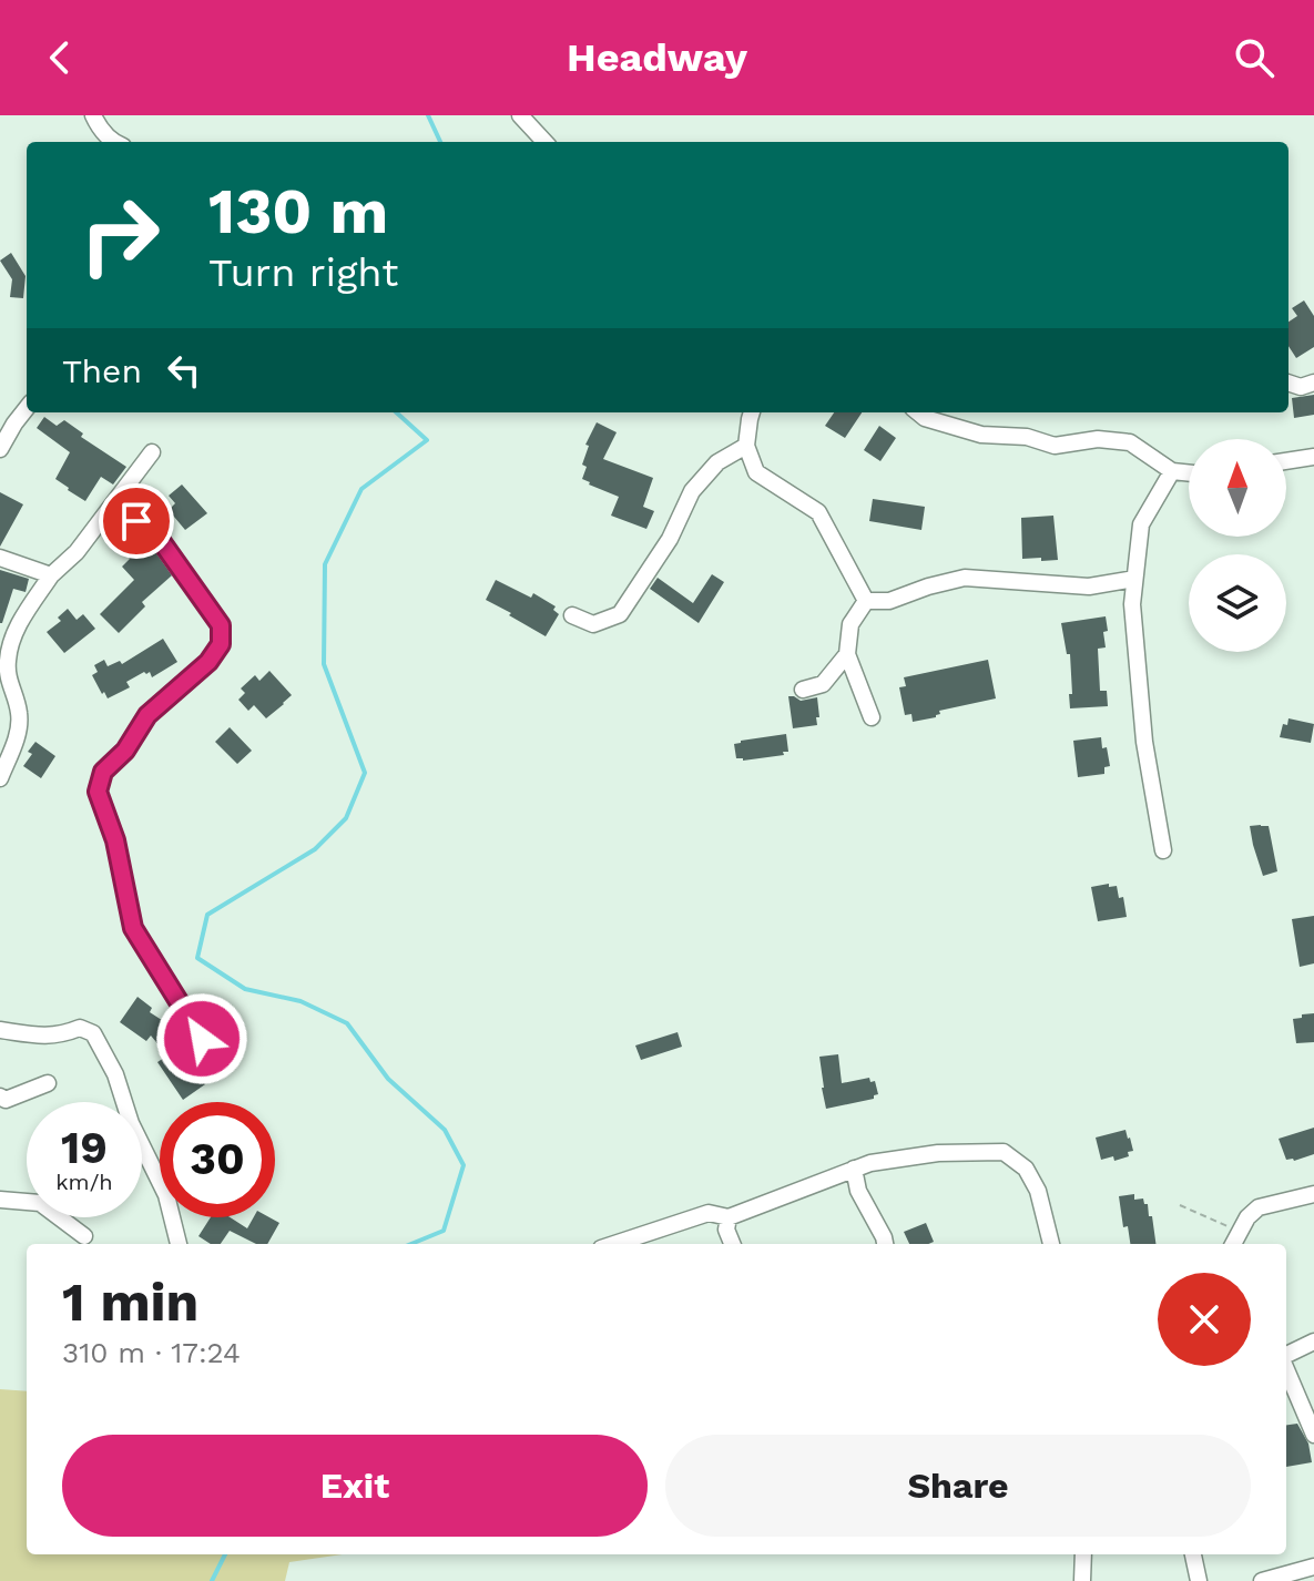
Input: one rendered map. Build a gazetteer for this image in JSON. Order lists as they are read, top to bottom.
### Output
{
  "north": "top",
  "page": {
    "header": "Headway",
    "turn": ["130 m", "Turn right"],
    "then": "Then",
    "speed": "19 km/h",
    "limit": "30",
    "heading": ["1 min", "310 m · 17:24"],
    "buttons": ["Exit", "Share"]
  }
}
